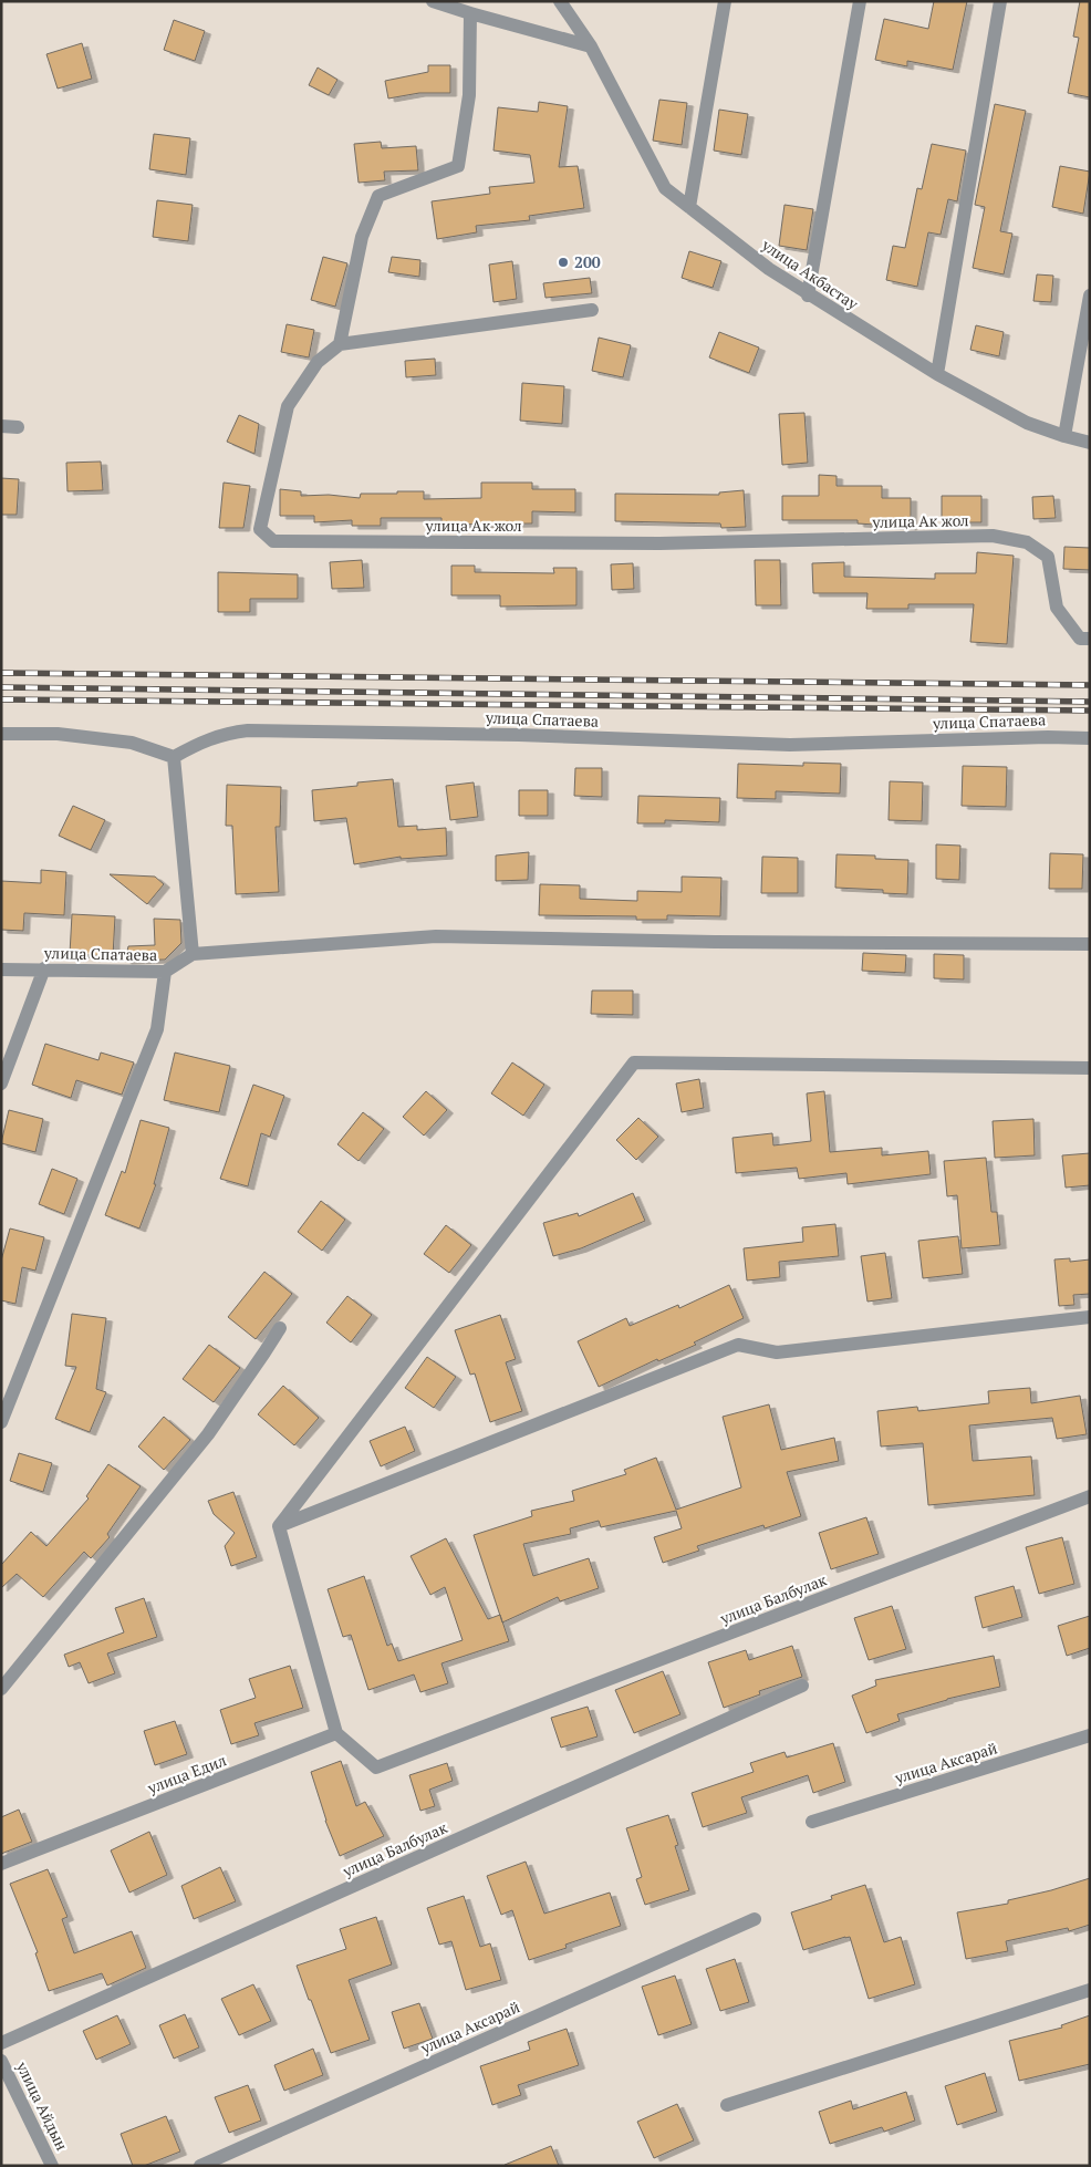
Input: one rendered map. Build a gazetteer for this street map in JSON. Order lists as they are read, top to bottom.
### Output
{
  "streets": {
    "street": [
      "улица Акбастау",
      "улица Ак жол",
      "улица Спатаева",
      "улица Балбулак",
      "улица Аксарай",
      "улица Едил",
      "улица Айдын"
    ]
  },
  "crossings": [
    ["улица Балбулак", "улица Едил"]
  ],
  "places": ["200"]
}
